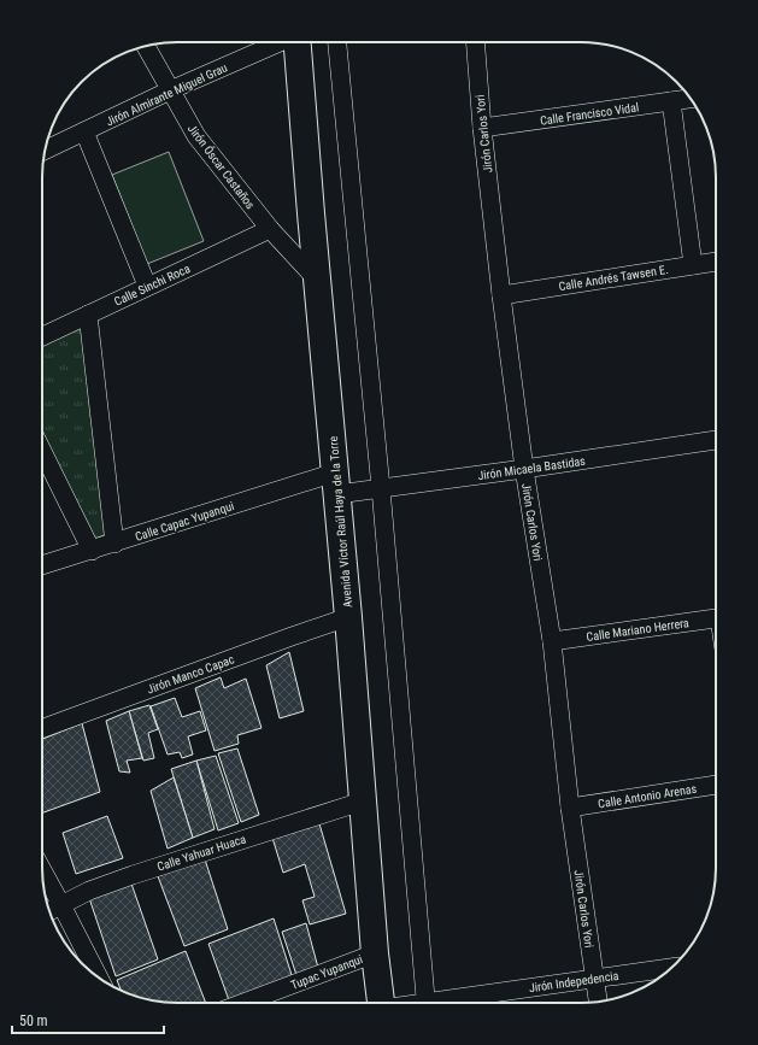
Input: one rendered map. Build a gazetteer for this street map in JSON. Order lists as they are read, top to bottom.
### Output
{
  "streets": {
    "main road": ["Avenida Víctor Raúl Haya de la Torre"],
    "street": [
      "Jirón Almirante Miguel Grau",
      "Calle Francisco Vidal",
      "Jirón Carlos Yori",
      "Jirón Óscar Castaños",
      "Calle Andrés Tawsen E.",
      "Calle Sinchi Roca",
      "Jirón Micaela Bastidas",
      "Calle Capac Yupanqui",
      "Calle Mariano Herrera",
      "Jirón Manco Capac",
      "Calle Antonio Arenas",
      "Calle Yahuar Huaca",
      "Tupac Yupanqui",
      "Jirón Indepedencia"
    ]
  },
  "crossings": [
    ["Jirón Almirante Miguel Grau", "Jirón Óscar Castaños"],
    ["Calle Francisco Vidal", "Jirón Carlos Yori"],
    ["Jirón Carlos Yori", "Calle Andrés Tawsen E."],
    ["Jirón Carlos Yori", "Jirón Micaela Bastidas"],
    ["Jirón Carlos Yori", "Calle Mariano Herrera"],
    ["Jirón Carlos Yori", "Calle Antonio Arenas"],
    ["Jirón Carlos Yori", "Jirón Indepedencia"],
    ["Jirón Óscar Castaños", "Calle Sinchi Roca"],
    ["Jirón Óscar Castaños", "Avenida Víctor Raúl Haya de la Torre"],
    ["Jirón Micaela Bastidas", "Calle Capac Yupanqui"],
    ["Jirón Micaela Bastidas", "Avenida Víctor Raúl Haya de la Torre"],
    ["Calle Capac Yupanqui", "Avenida Víctor Raúl Haya de la Torre"],
    ["Avenida Víctor Raúl Haya de la Torre", "Jirón Manco Capac"],
    ["Avenida Víctor Raúl Haya de la Torre", "Calle Yahuar Huaca"],
    ["Avenida Víctor Raúl Haya de la Torre", "Tupac Yupanqui"]
  ],
  "scale_bar": "50 m"
}
